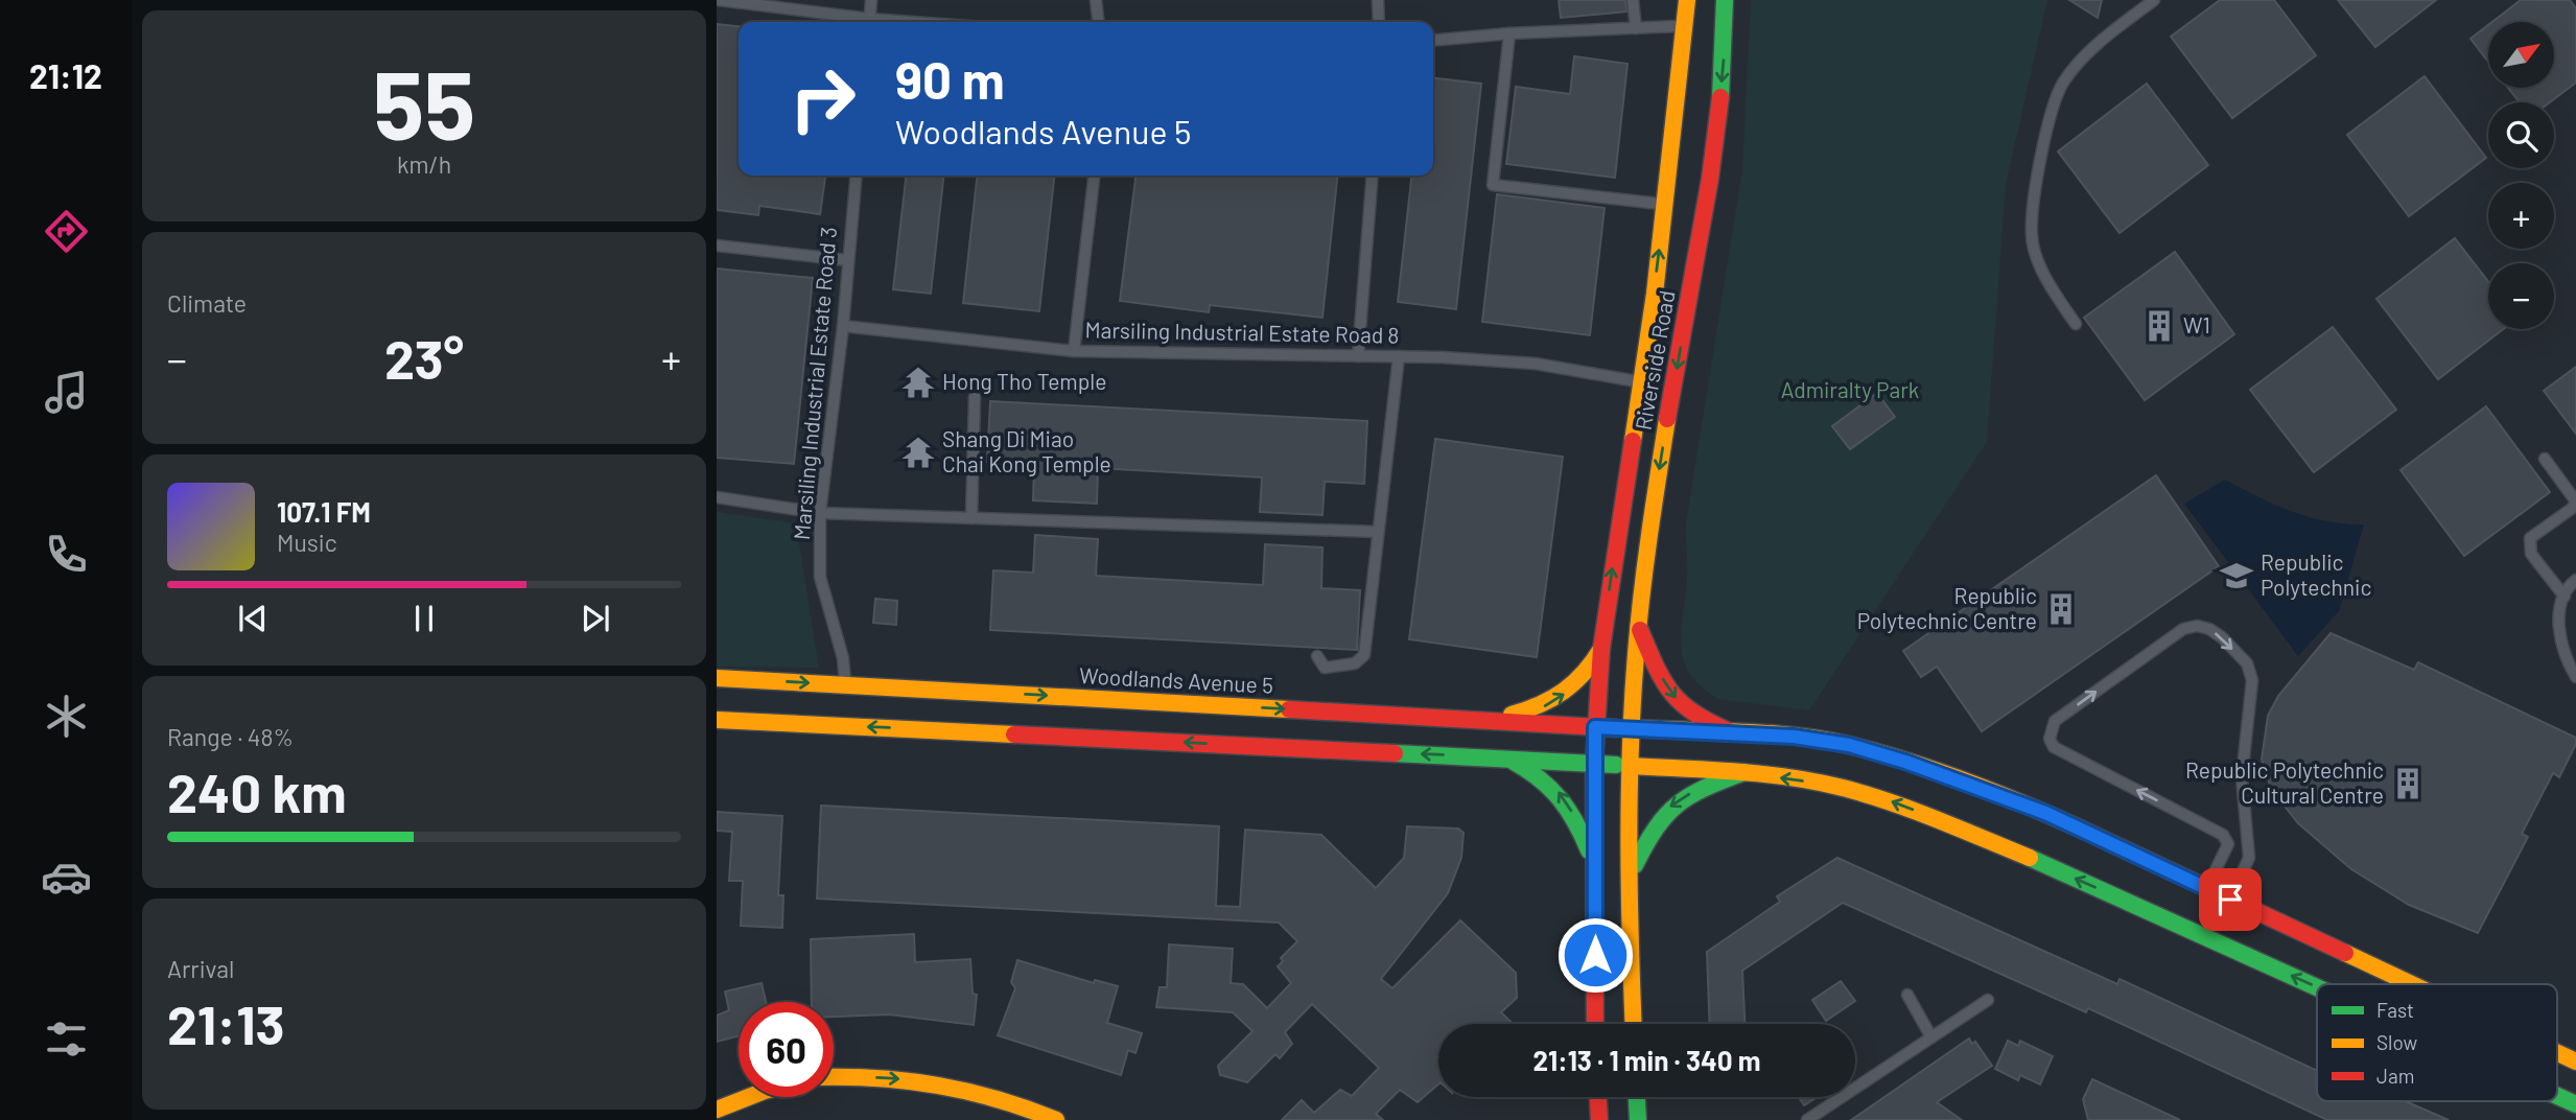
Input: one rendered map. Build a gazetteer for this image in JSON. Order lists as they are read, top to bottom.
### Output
{
  "streets": {
    "main road": ["Riverside Road", "Woodlands Avenue 5"],
    "lane": ["Marsiling Industrial Estate Road 8", "Marsiling Industrial Estate Road 3"]
  },
  "crossings": [
    ["Marsiling Industrial Estate Road 8", "Riverside Road"],
    ["Marsiling Industrial Estate Road 8", "Marsiling Industrial Estate Road 3"],
    ["Riverside Road", "Woodlands Avenue 5"],
    ["Marsiling Industrial Estate Road 3", "Woodlands Avenue 5"]
  ],
  "parks": ["Admiralty Park"],
  "places": {
    "building": ["W1", "Republic Polytechnic Centre", "Republic Polytechnic Cultural Centre"],
    "temple": ["Hong Tho Temple", "Shang Di Miao Chai Kong Temple"],
    "school or university": ["Republic Polytechnic"]
  },
  "legend": ["Fast", "Slow", "Jam"],
  "north": "top right",
  "page": {
    "tabs": "21:12",
    "tile": [
      ["55", "km/h"],
      "Climate",
      ["Range · 48%", "240 km"],
      ["Arrival", "21:13"]
    ],
    "map_buttons": ["+", "−"],
    "turn": ["90 m", "Woodlands Avenue 5"],
    "heat": ["−", "23°", "+"],
    "song": ["107.1 FM", "Music"],
    "limit": "60",
    "trip": "21:13 · 1 min · 340 m"
  }
}
